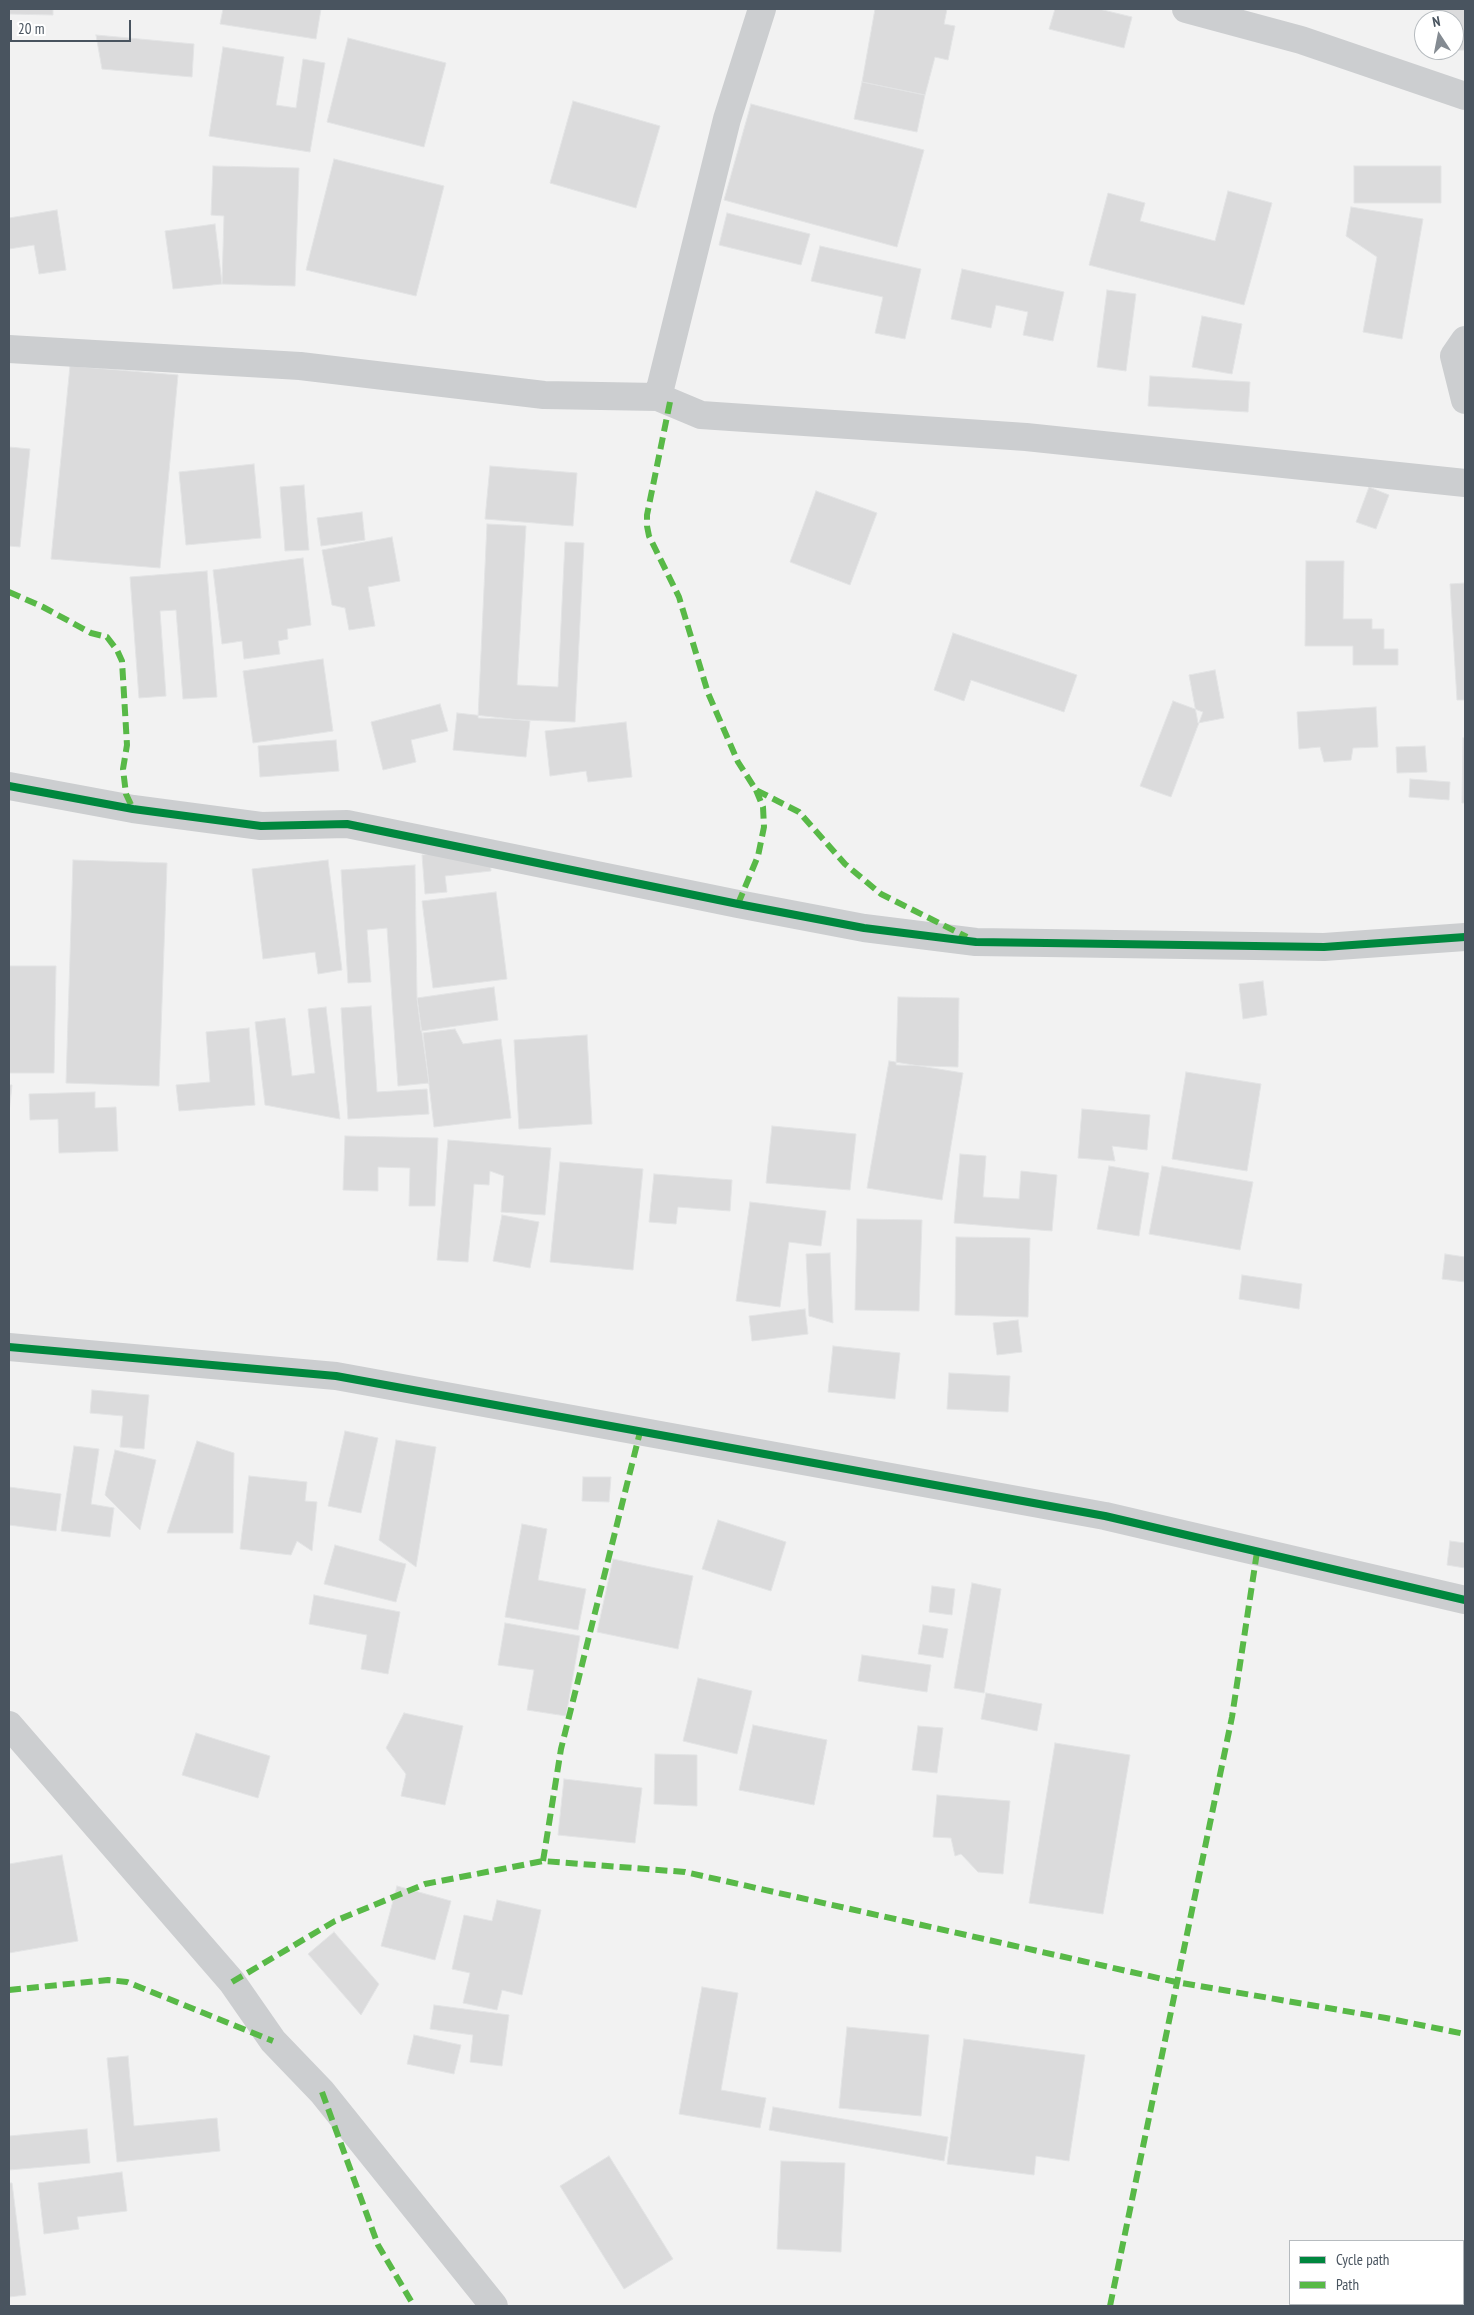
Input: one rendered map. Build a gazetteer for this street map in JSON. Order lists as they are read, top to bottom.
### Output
{
  "legend": ["Cycle path", "Path"],
  "scale_bar": "20 m",
  "north": "top"
}
